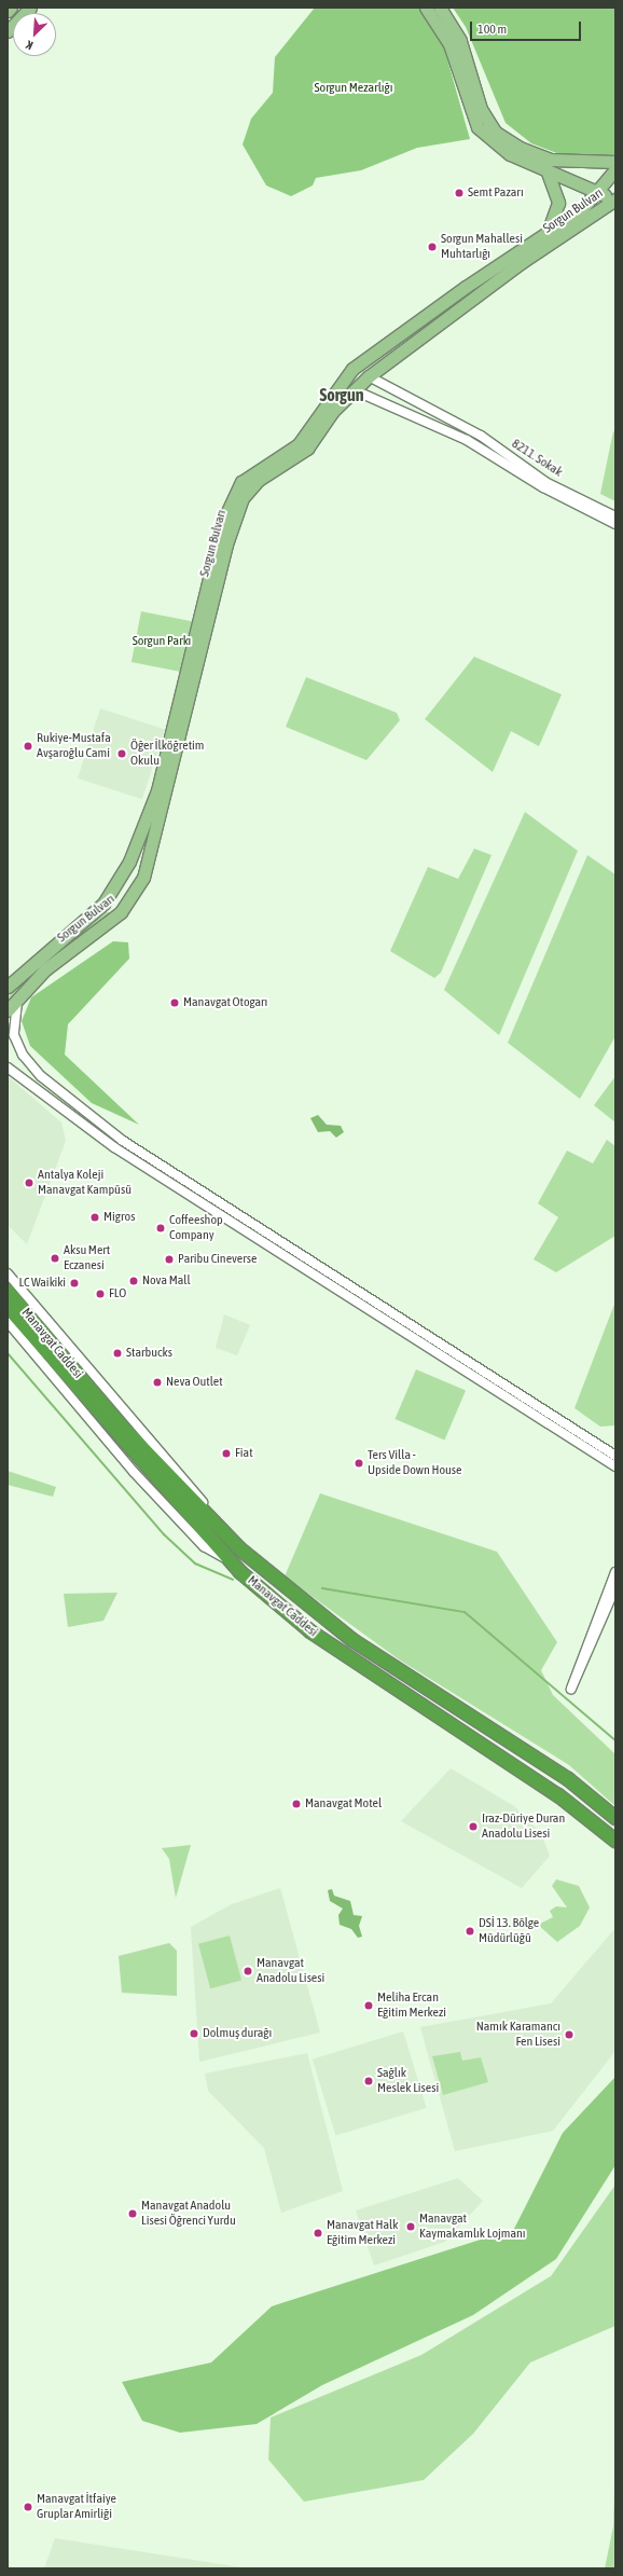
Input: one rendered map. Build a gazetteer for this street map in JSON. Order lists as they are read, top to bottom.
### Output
{
  "streets": {
    "highway": ["Manavgat Caddesi"],
    "main road": ["Sorgun Bulvarı"],
    "street": ["8211. Sokak"]
  },
  "crossings": [
    ["Sorgun Bulvarı", "8211. Sokak"]
  ],
  "districts": ["Sorgun"],
  "parks": ["Sorgun Mezarlığı", "Sorgun Parkı"],
  "places": [
    "Semt Pazarı",
    "Sorgun Mahallesi Muhtarlığı",
    "Rukiye-Mustafa Avşaroğlu Cami",
    "Öğer İlköğretim Okulu",
    "Manavgat Otogarı",
    "Antalya Koleji Manavgat Kampüsü",
    "Migros",
    "Coffeeshop Company",
    "Aksu Mert Eczanesi",
    "Paribu Cineverse",
    "Nova Mall",
    "LC Waikiki",
    "FLO",
    "Starbucks",
    "Neva Outlet",
    "Fiat",
    "Ters Villa - Upside Down House",
    "Manavgat Motel",
    "Iraz-Düriye Duran Anadolu Lisesi",
    "DSİ 13. Bölge Müdürlüğü",
    "Manavgat Anadolu Lisesi",
    "Meliha Ercan Eğitim Merkezi",
    "Dolmuş durağı",
    "Namık Karamancı Fen Lisesi",
    "Sağlık Meslek Lisesi",
    "Manavgat Anadolu Lisesi Öğrenci Yurdu",
    "Manavgat Kaymakamlık Lojmanı",
    "Manavgat Halk Eğitim Merkezi",
    "Manavgat İtfaiye Gruplar Amirliği"
  ],
  "scale_bar": "100 m",
  "north": "bottom left"
}
